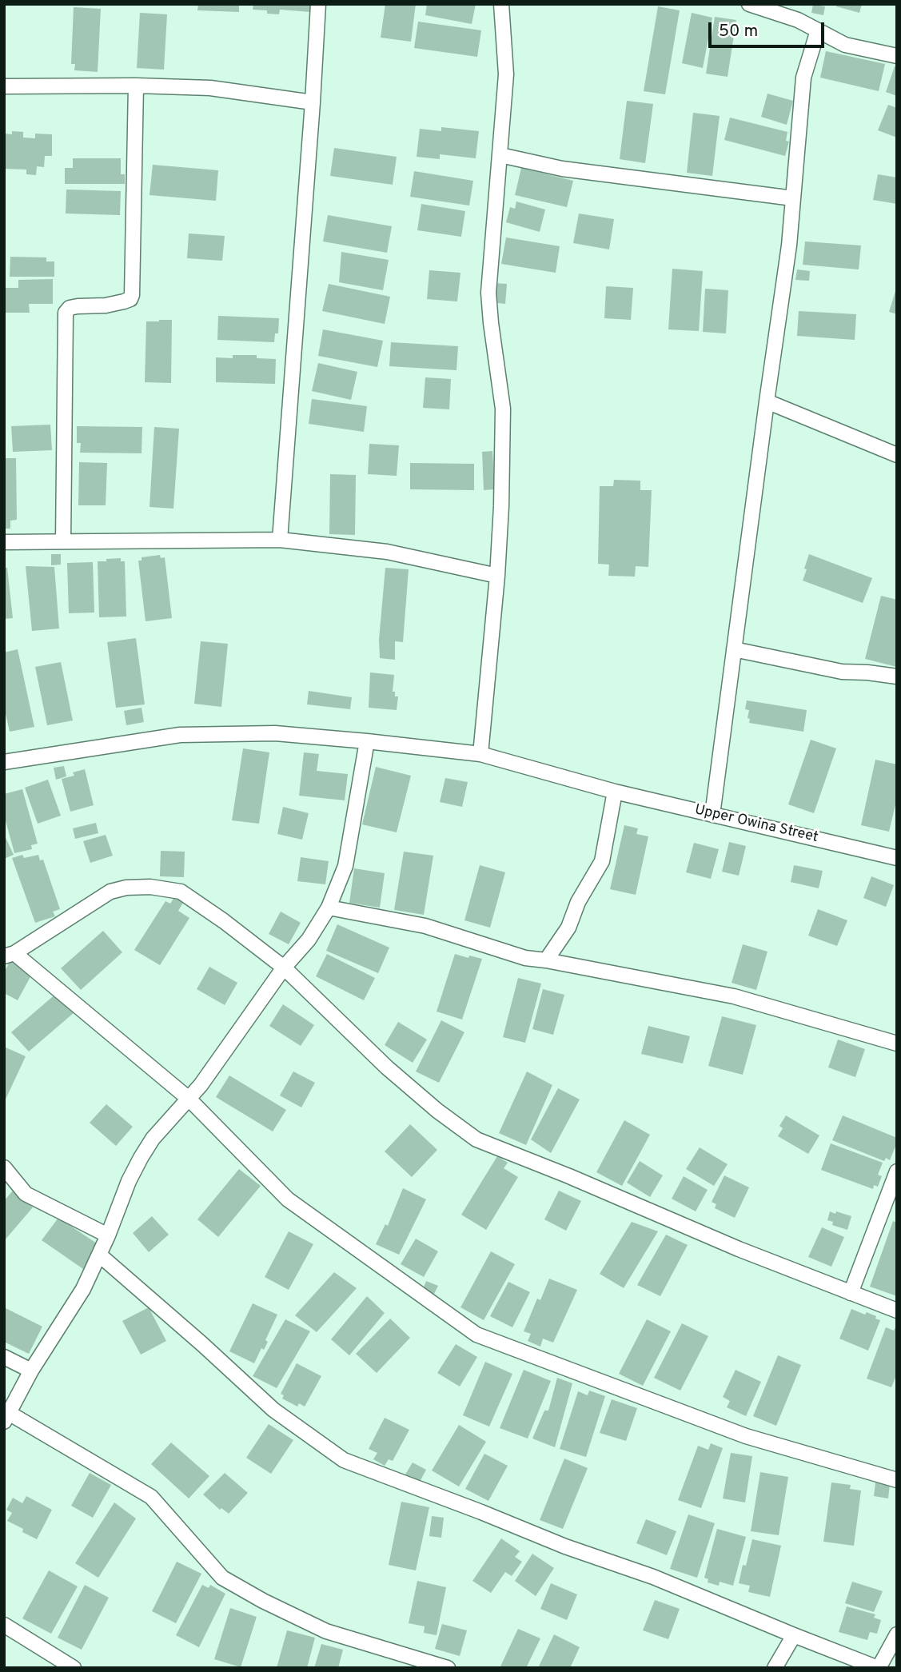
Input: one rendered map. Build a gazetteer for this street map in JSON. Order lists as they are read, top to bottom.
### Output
{
  "streets": {
    "street": ["Upper Owina Street"]
  },
  "scale_bar": "50 m"
}
